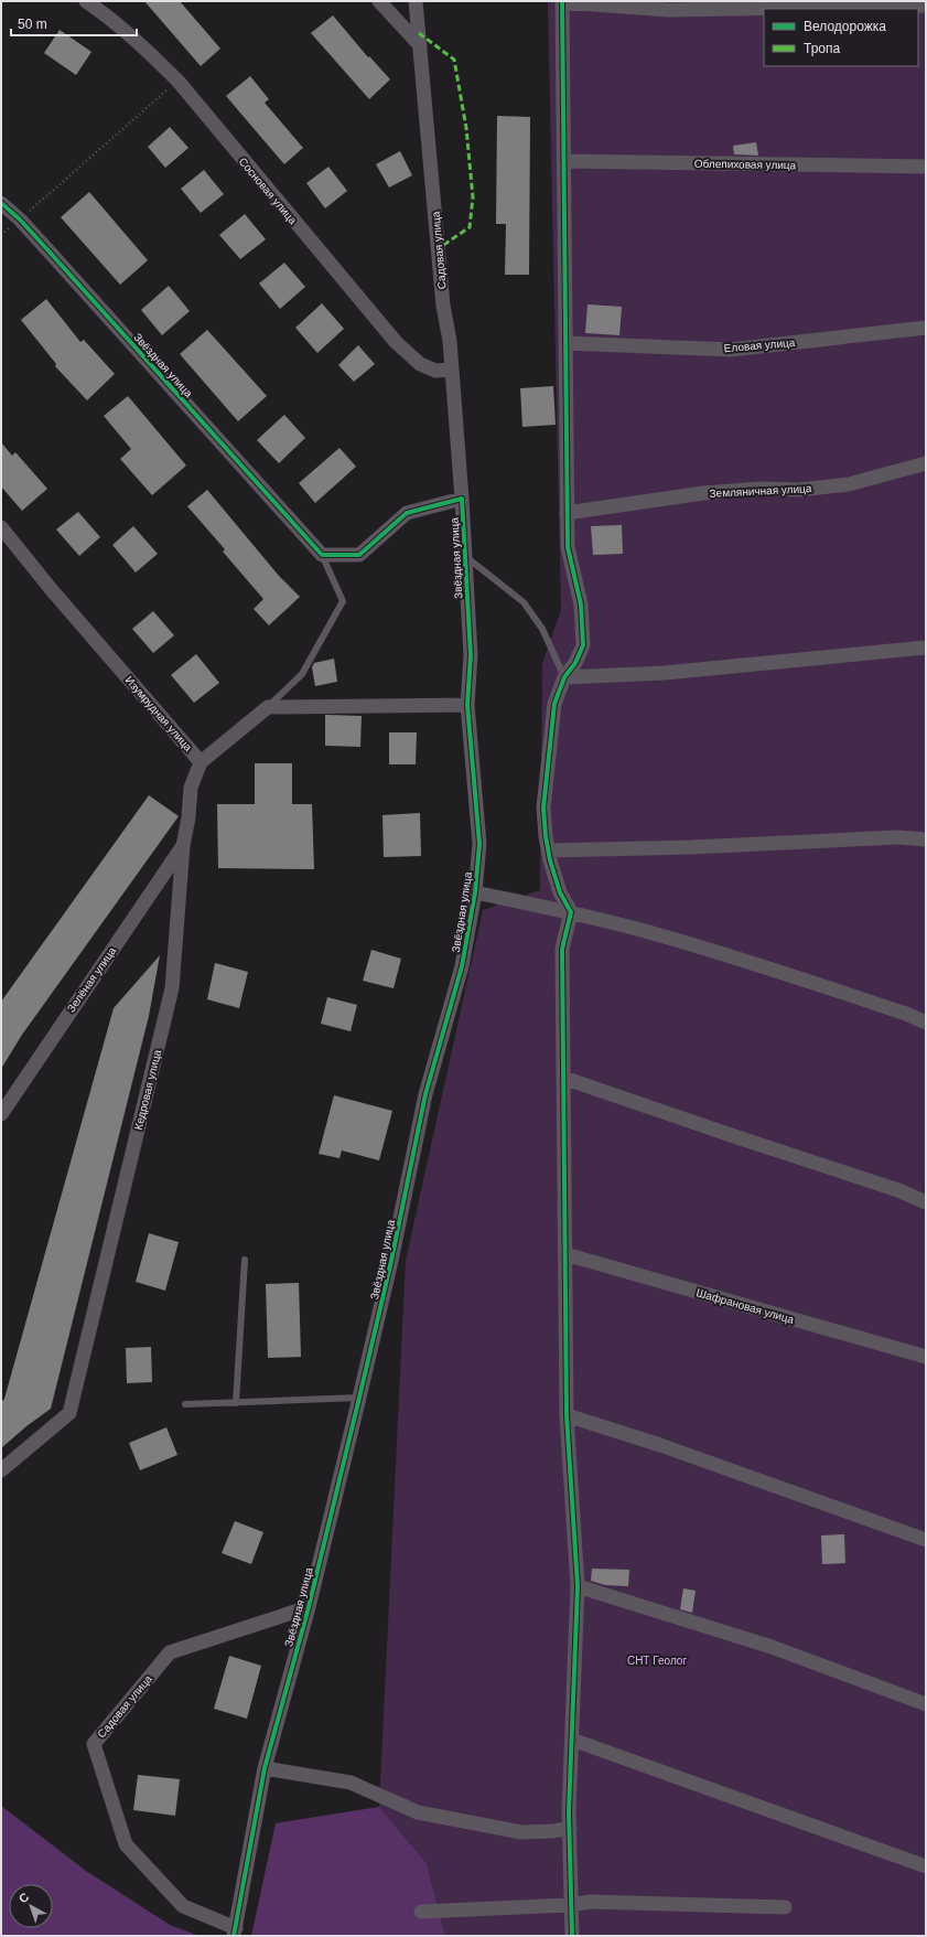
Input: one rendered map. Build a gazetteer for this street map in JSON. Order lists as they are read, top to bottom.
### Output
{
  "streets": {
    "street": [
      "Облепиховая улица",
      "Сосновая улица",
      "Садовая улица",
      "Еловая улица",
      "Звёздная улица",
      "Земляничная улица",
      "Изумрудная улица",
      "Зелёная улица",
      "Кедровая улица",
      "Шафрановая улица"
    ]
  },
  "crossings": [
    ["Сосновая улица", "Садовая улица"],
    ["Садовая улица", "Звёздная улица"],
    ["Изумрудная улица", "Кедровая улица"],
    ["Зелёная улица", "Кедровая улица"]
  ],
  "parks": ["СНТ Геолог"],
  "legend": ["Велодорожка", "Тропа"],
  "scale_bar": "50 m",
  "north": "top left"
}
